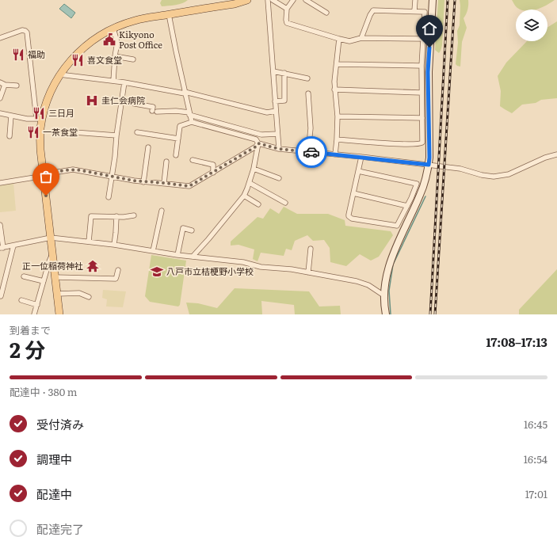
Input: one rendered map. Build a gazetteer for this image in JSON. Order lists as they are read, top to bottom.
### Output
{
  "places": {
    "public building": ["Kikyono Post Office"],
    "restaurant": [
      "福助",
      "喜文食堂",
      "三日月",
      "一茶食堂"
    ],
    "hospital": ["圭仁会病院"],
    "temple": ["正一位稲荷神社"],
    "school or university": ["八戸市立桔梗野小学校"]
  },
  "page": {
    "heading": ["2 分", "到着まで", "17:08–17:13"],
    "bar": "配達中 · 380 m",
    "list": [
      ["受付済み", "16:45"],
      ["調理中", "16:54"],
      ["配達中", "17:01"],
      "配達完了"
    ]
  }
}
